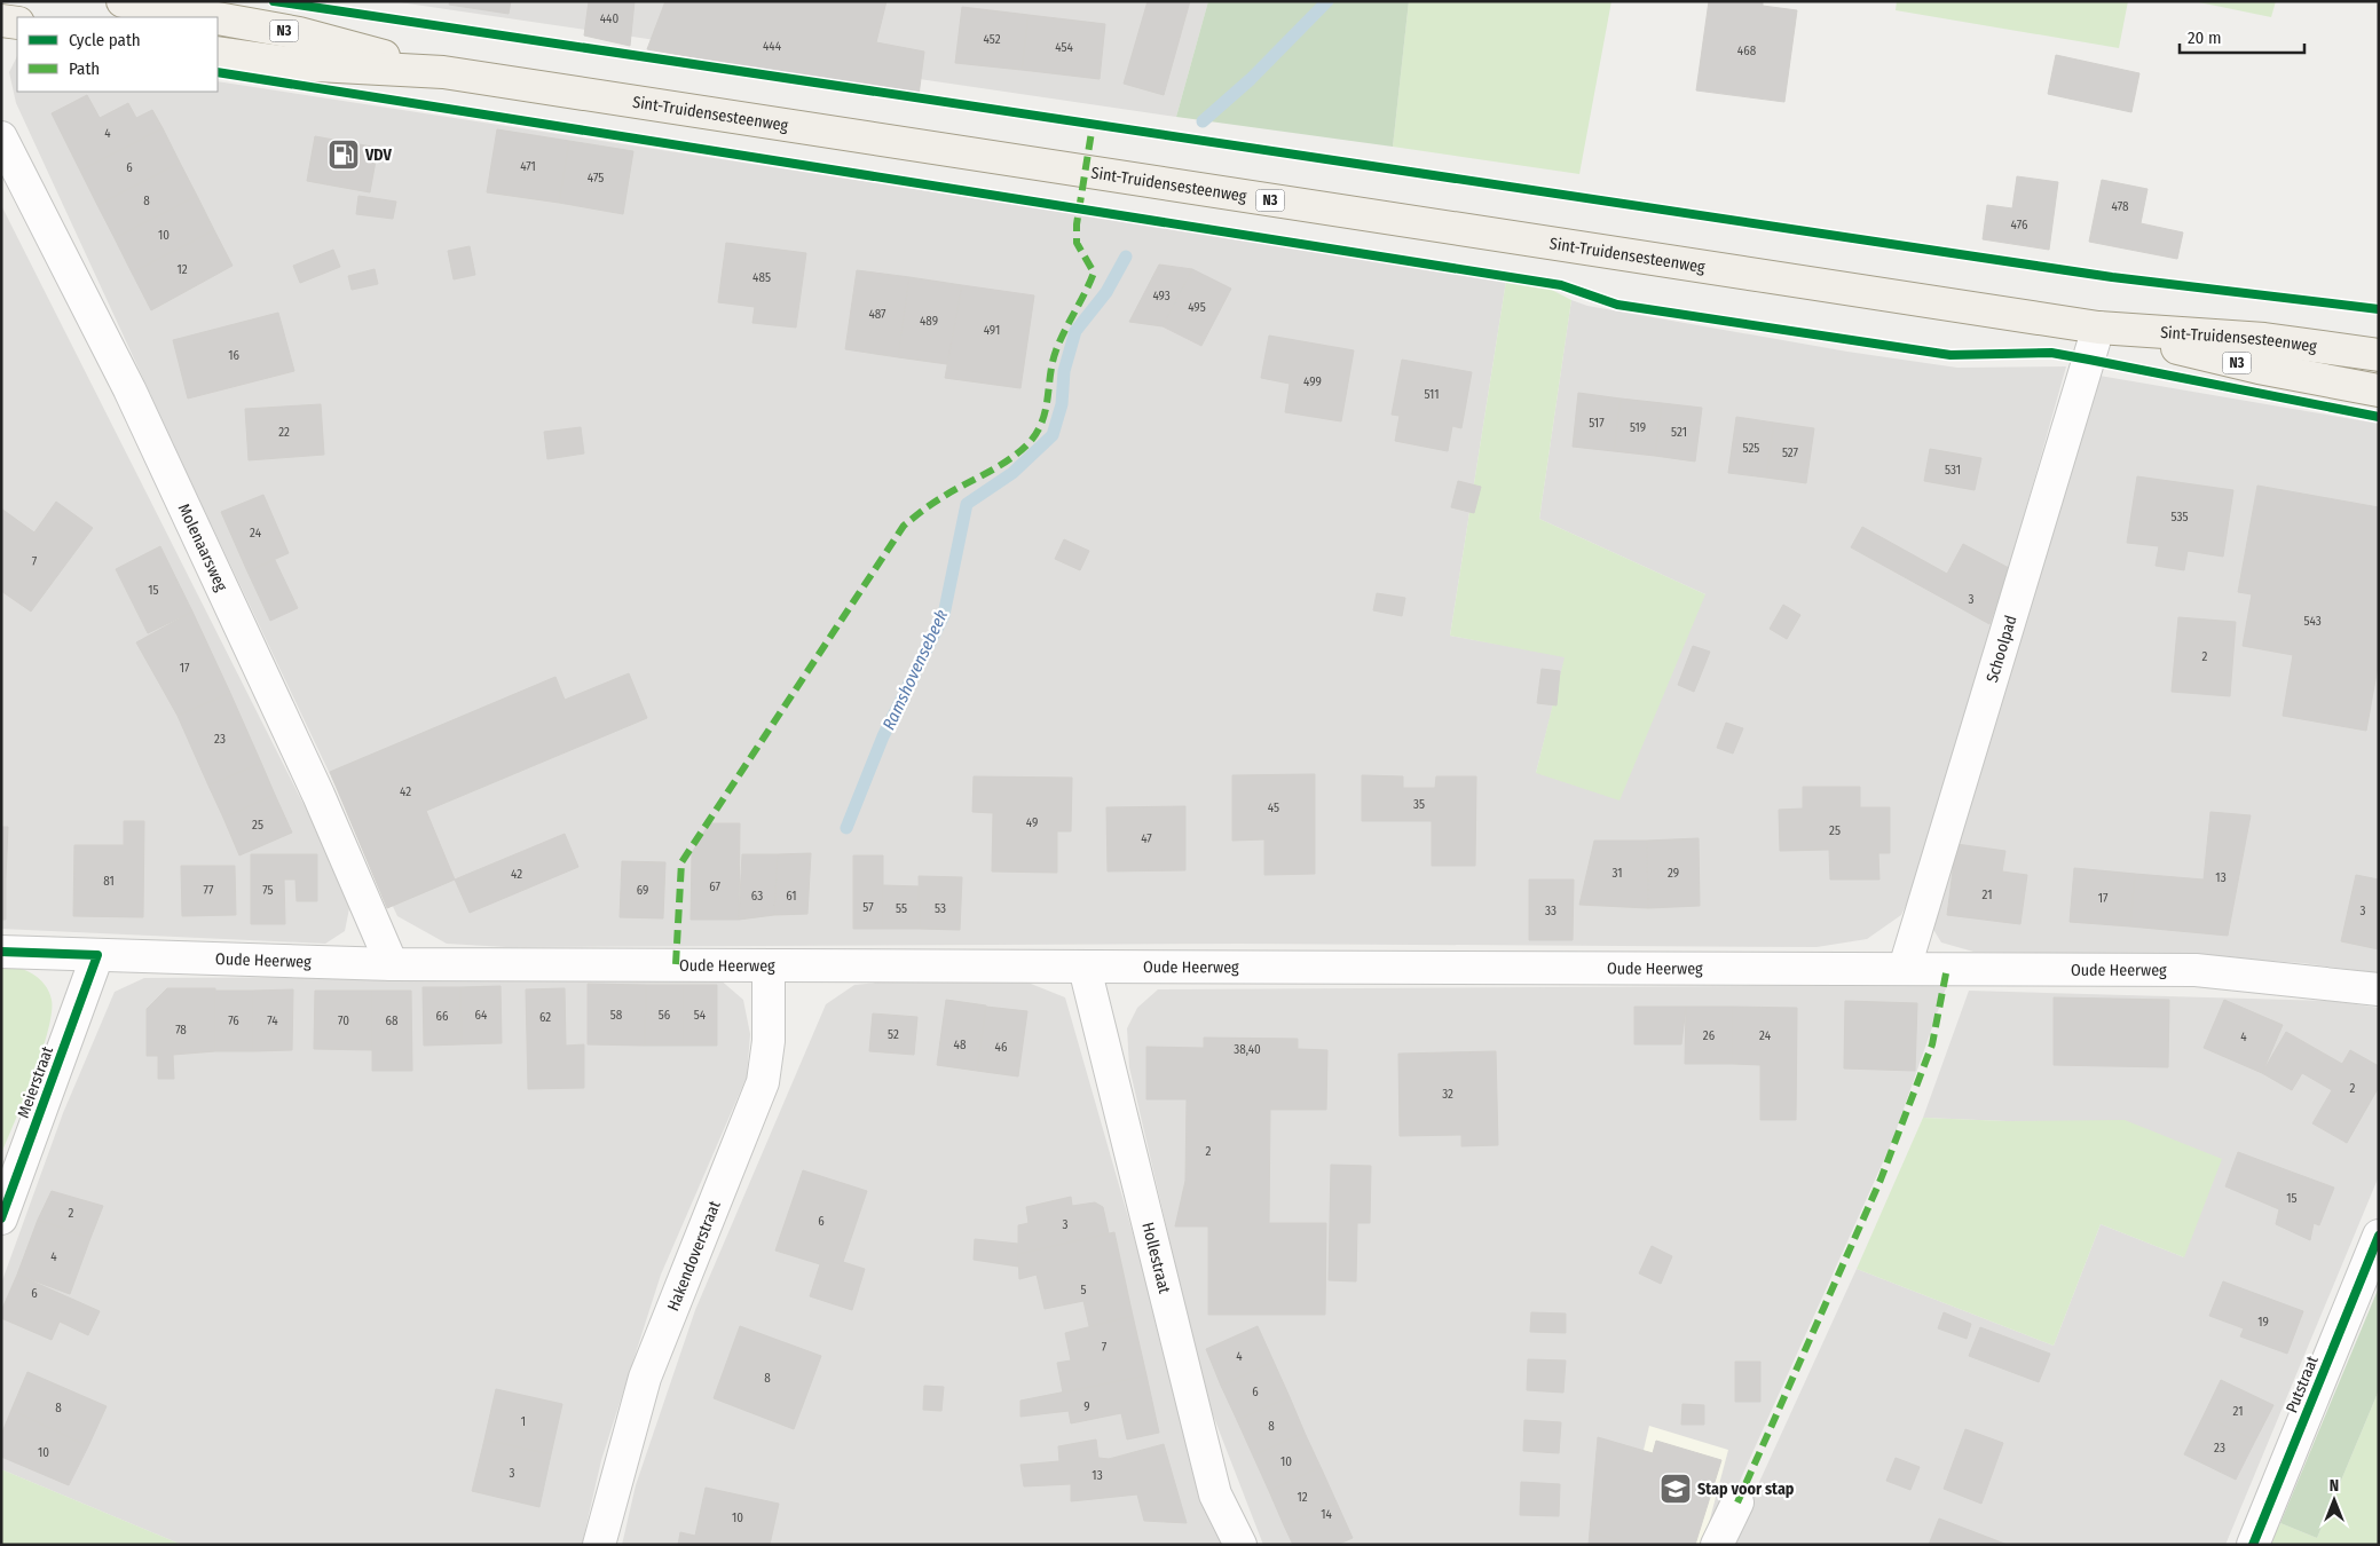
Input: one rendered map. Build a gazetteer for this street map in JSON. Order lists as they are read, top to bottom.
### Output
{
  "streets": {
    "main road": ["N3", "Sint-Truidensesteenweg"],
    "street": [
      "Molenaarsweg",
      "Schoolpad",
      "Oude Heerweg",
      "Meierstraat",
      "Hakendoverstraat",
      "Hollestraat",
      "Putstraat"
    ]
  },
  "crossings": [
    ["Sint-Truidensesteenweg", "Schoolpad"],
    ["Molenaarsweg", "Oude Heerweg"],
    ["Schoolpad", "Oude Heerweg"],
    ["Oude Heerweg", "Meierstraat"],
    ["Oude Heerweg", "Hakendoverstraat"],
    ["Oude Heerweg", "Hollestraat"]
  ],
  "water": ["Ramshovensebeek"],
  "places": {
    "fuel station": ["VDV"],
    "school or university": ["Stap voor stap"]
  },
  "house_numbers": [
    "440",
    "452",
    "444",
    "454",
    "468",
    "4",
    "471",
    "6",
    "475",
    "8",
    "478",
    "476",
    "10",
    "12",
    "485",
    "493",
    "495",
    "487",
    "489",
    "491",
    "16",
    "499",
    "511",
    "517",
    "519",
    "22",
    "521",
    "525",
    "527",
    "531",
    "535",
    "24",
    "7",
    "15",
    "3",
    "543",
    "2",
    "17",
    "23",
    "42",
    "35",
    "45",
    "49",
    "25",
    "25",
    "47",
    "31",
    "29",
    "42",
    "13",
    "81",
    "67",
    "77",
    "75",
    "69",
    "21",
    "63",
    "61",
    "17",
    "57",
    "55",
    "53",
    "33",
    "3",
    "64",
    "58",
    "56",
    "54",
    "66",
    "62",
    "76",
    "74",
    "70",
    "68",
    "78",
    "52",
    "26",
    "24",
    "4",
    "48",
    "46",
    "38,40",
    "2",
    "32",
    "2",
    "15",
    "2",
    "6",
    "3",
    "4",
    "5",
    "6",
    "19",
    "7",
    "4",
    "8",
    "6",
    "9",
    "8",
    "21",
    "1",
    "8",
    "23",
    "10",
    "10",
    "3",
    "13",
    "12",
    "14",
    "10"
  ],
  "legend": ["Cycle path", "Path"],
  "scale_bar": "20 m",
  "north": "top"
}
